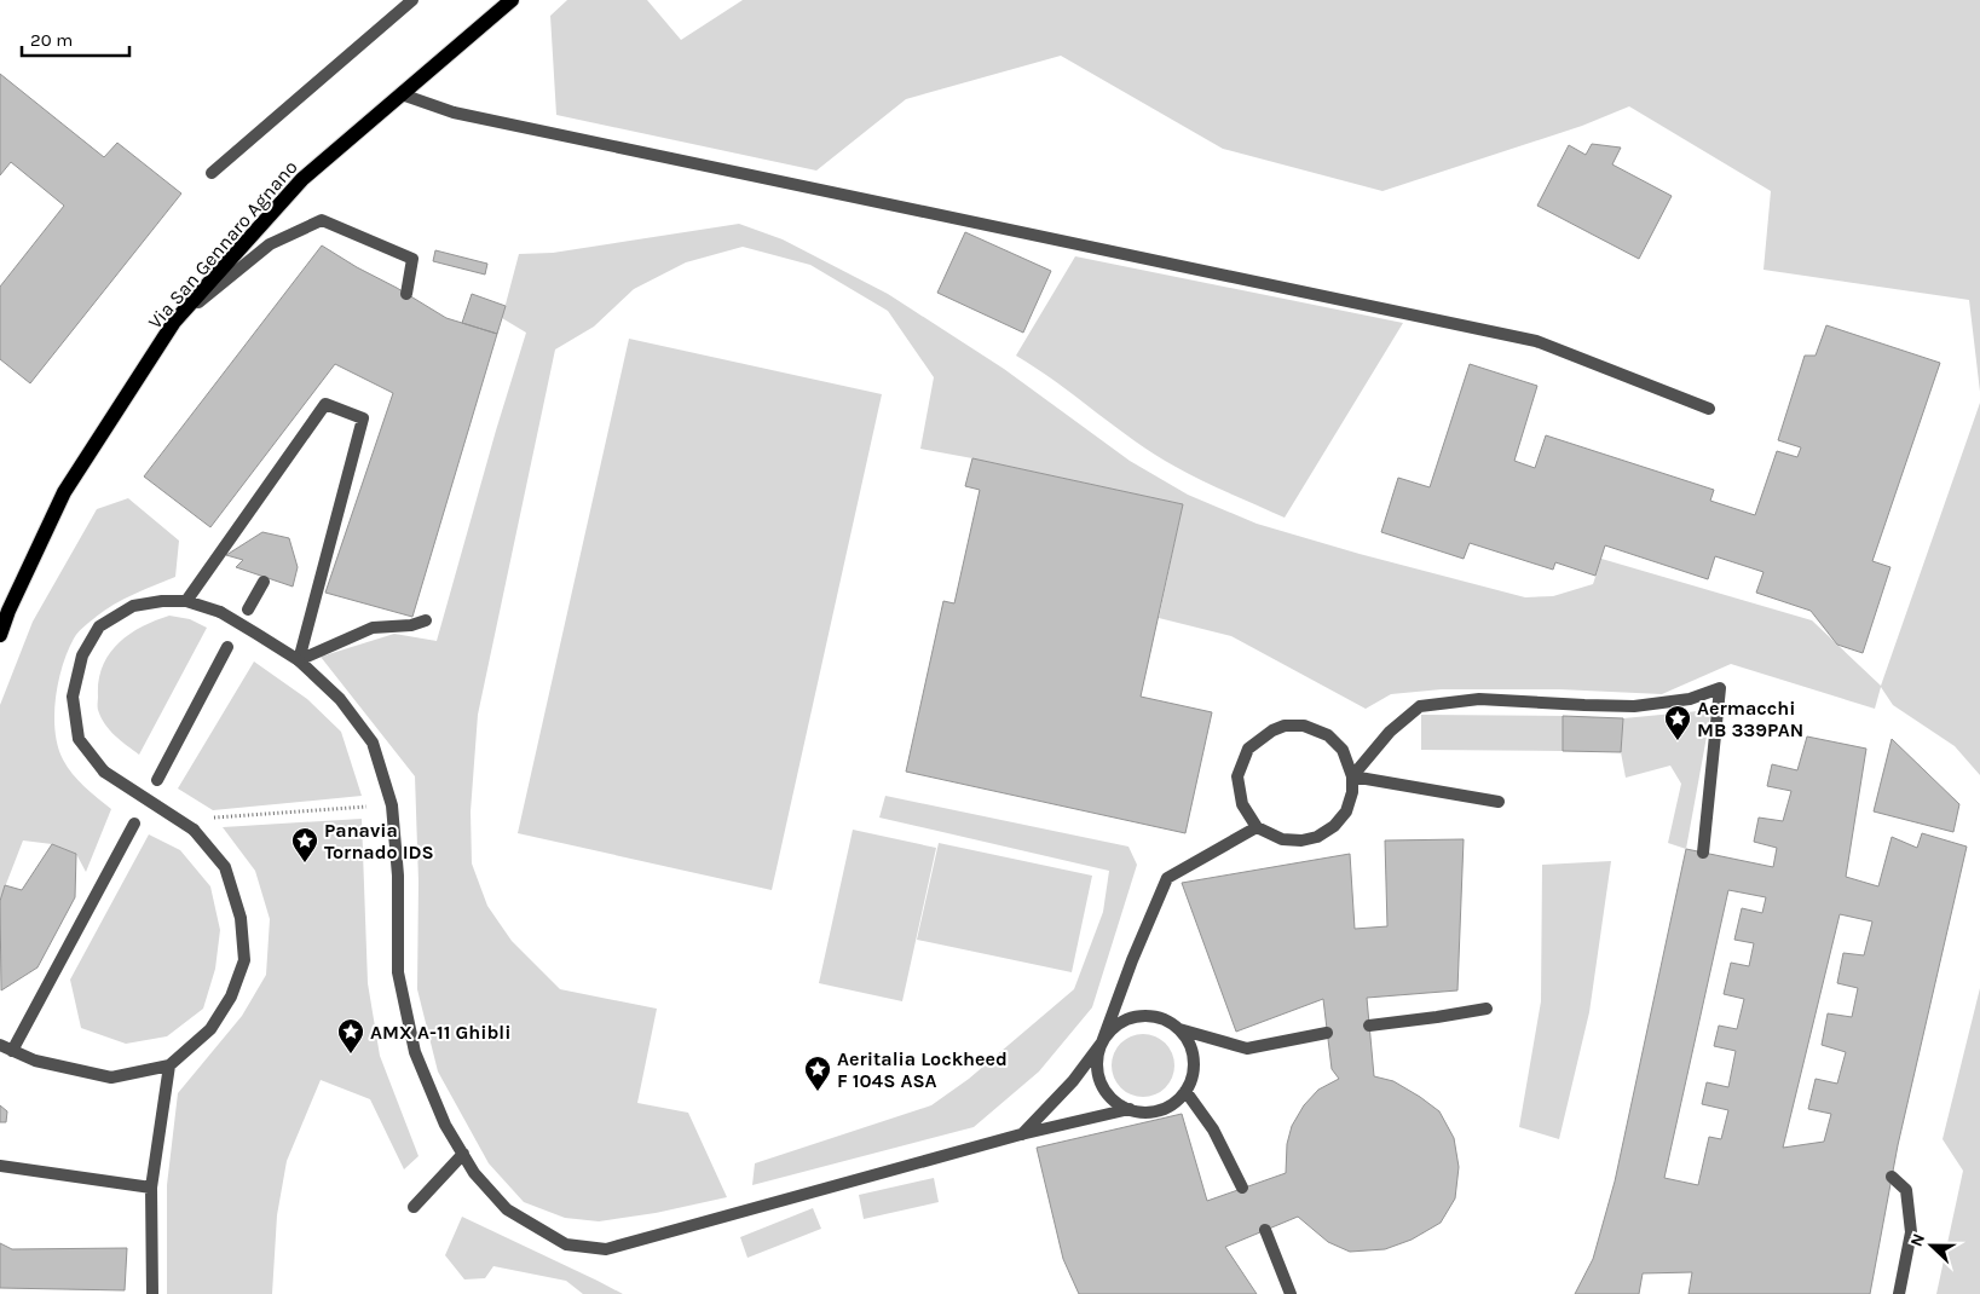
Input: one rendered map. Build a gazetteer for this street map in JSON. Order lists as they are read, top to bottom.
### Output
{
  "streets": {
    "main road": ["Via San Gennaro Agnano"]
  },
  "places": {
    "place": [
      "Aermacchi MB 339PAN",
      "Panavia Tornado IDS",
      "AMX A-11 Ghibli",
      "Aeritalia Lockheed F 104S ASA"
    ]
  },
  "scale_bar": "20 m",
  "north": "left"
}
